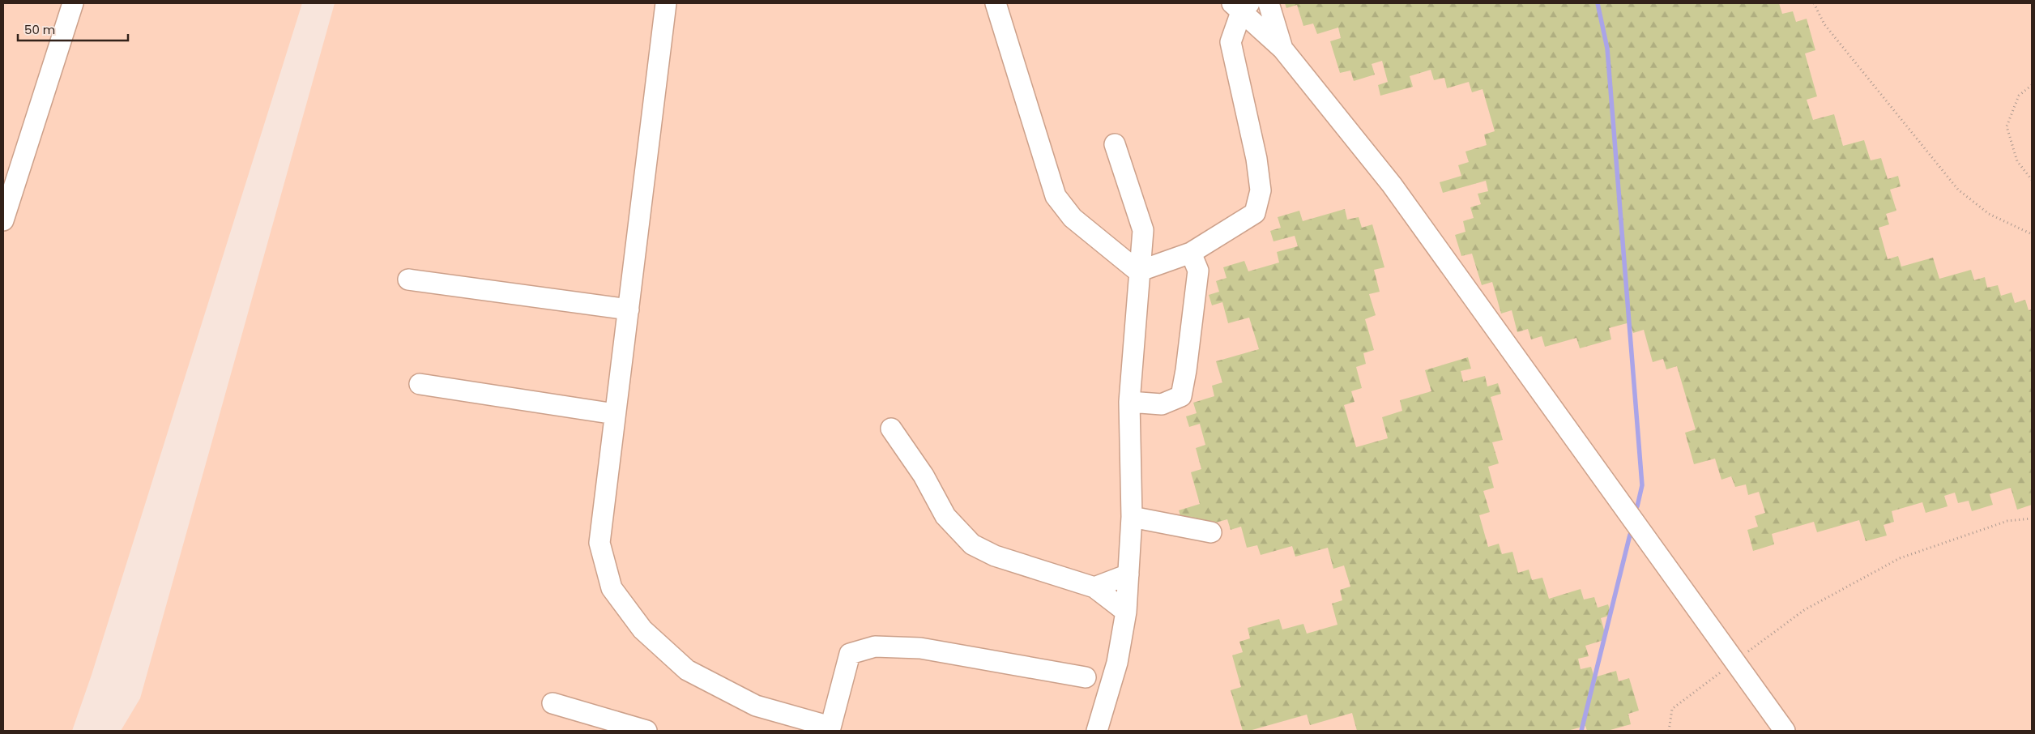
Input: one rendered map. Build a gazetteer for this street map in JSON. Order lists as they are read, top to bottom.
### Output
{
  "scale_bar": "50 m"
}
